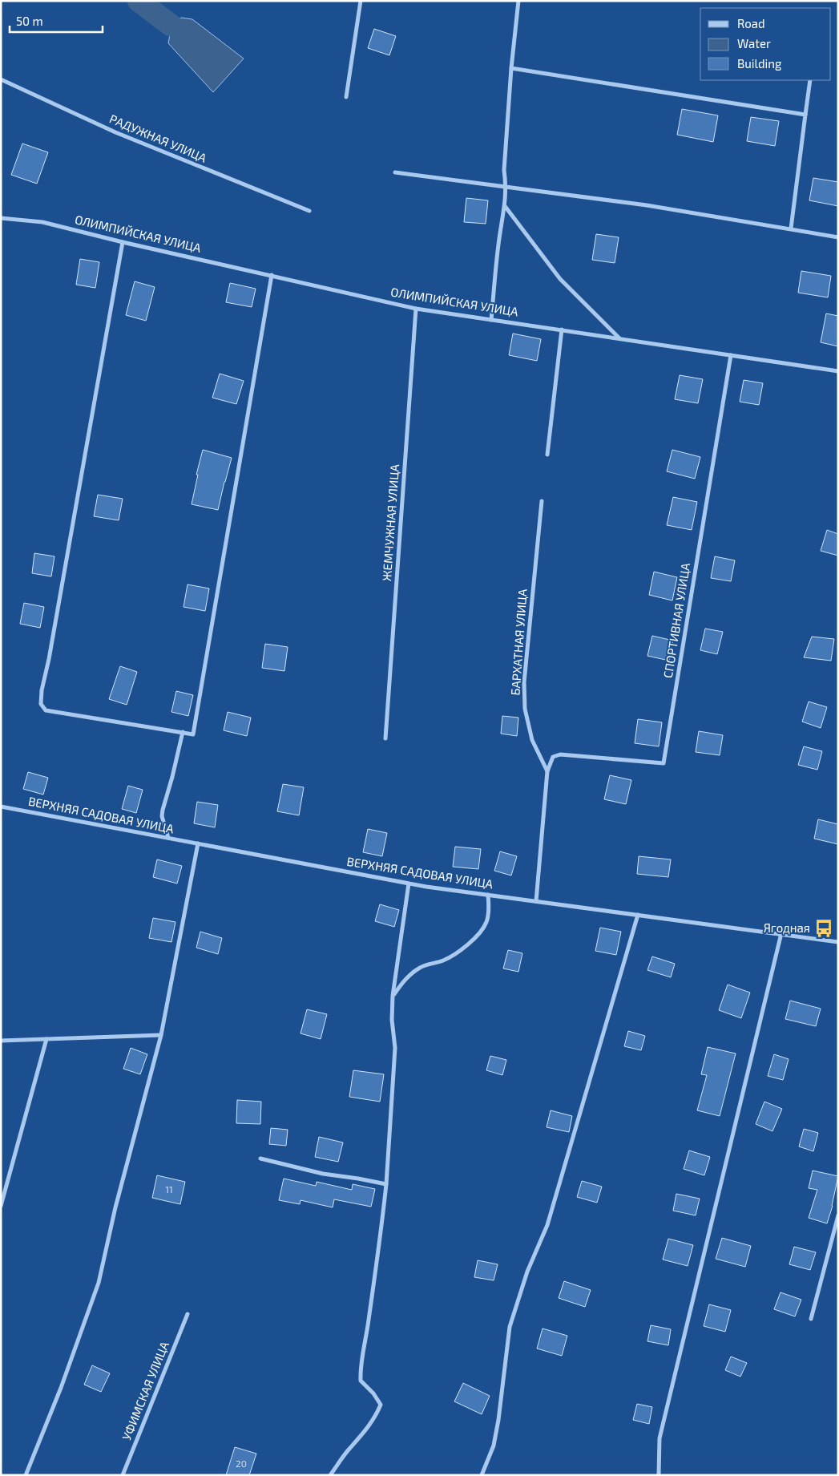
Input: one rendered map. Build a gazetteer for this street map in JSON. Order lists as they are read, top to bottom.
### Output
{
  "streets": {
    "street": [
      "РАДУЖНАЯ УЛИЦА",
      "ОЛИМПИЙСКАЯ УЛИЦА",
      "ЖЕМЧУЖНАЯ УЛИЦА",
      "СПОРТИВНАЯ УЛИЦА",
      "БАРХАТНАЯ УЛИЦА",
      "ВЕРХНЯЯ САДОВАЯ УЛИЦА",
      "УФИМСКАЯ УЛИЦА"
    ]
  },
  "crossings": [
    ["ОЛИМПИЙСКАЯ УЛИЦА", "ЖЕМЧУЖНАЯ УЛИЦА"],
    ["ОЛИМПИЙСКАЯ УЛИЦА", "СПОРТИВНАЯ УЛИЦА"],
    ["СПОРТИВНАЯ УЛИЦА", "БАРХАТНАЯ УЛИЦА"]
  ],
  "places": {
    "bus stop": ["Ягодная"]
  },
  "house_numbers": ["11", "20"],
  "legend": ["Road", "Water", "Building"],
  "scale_bar": "50 m"
}
